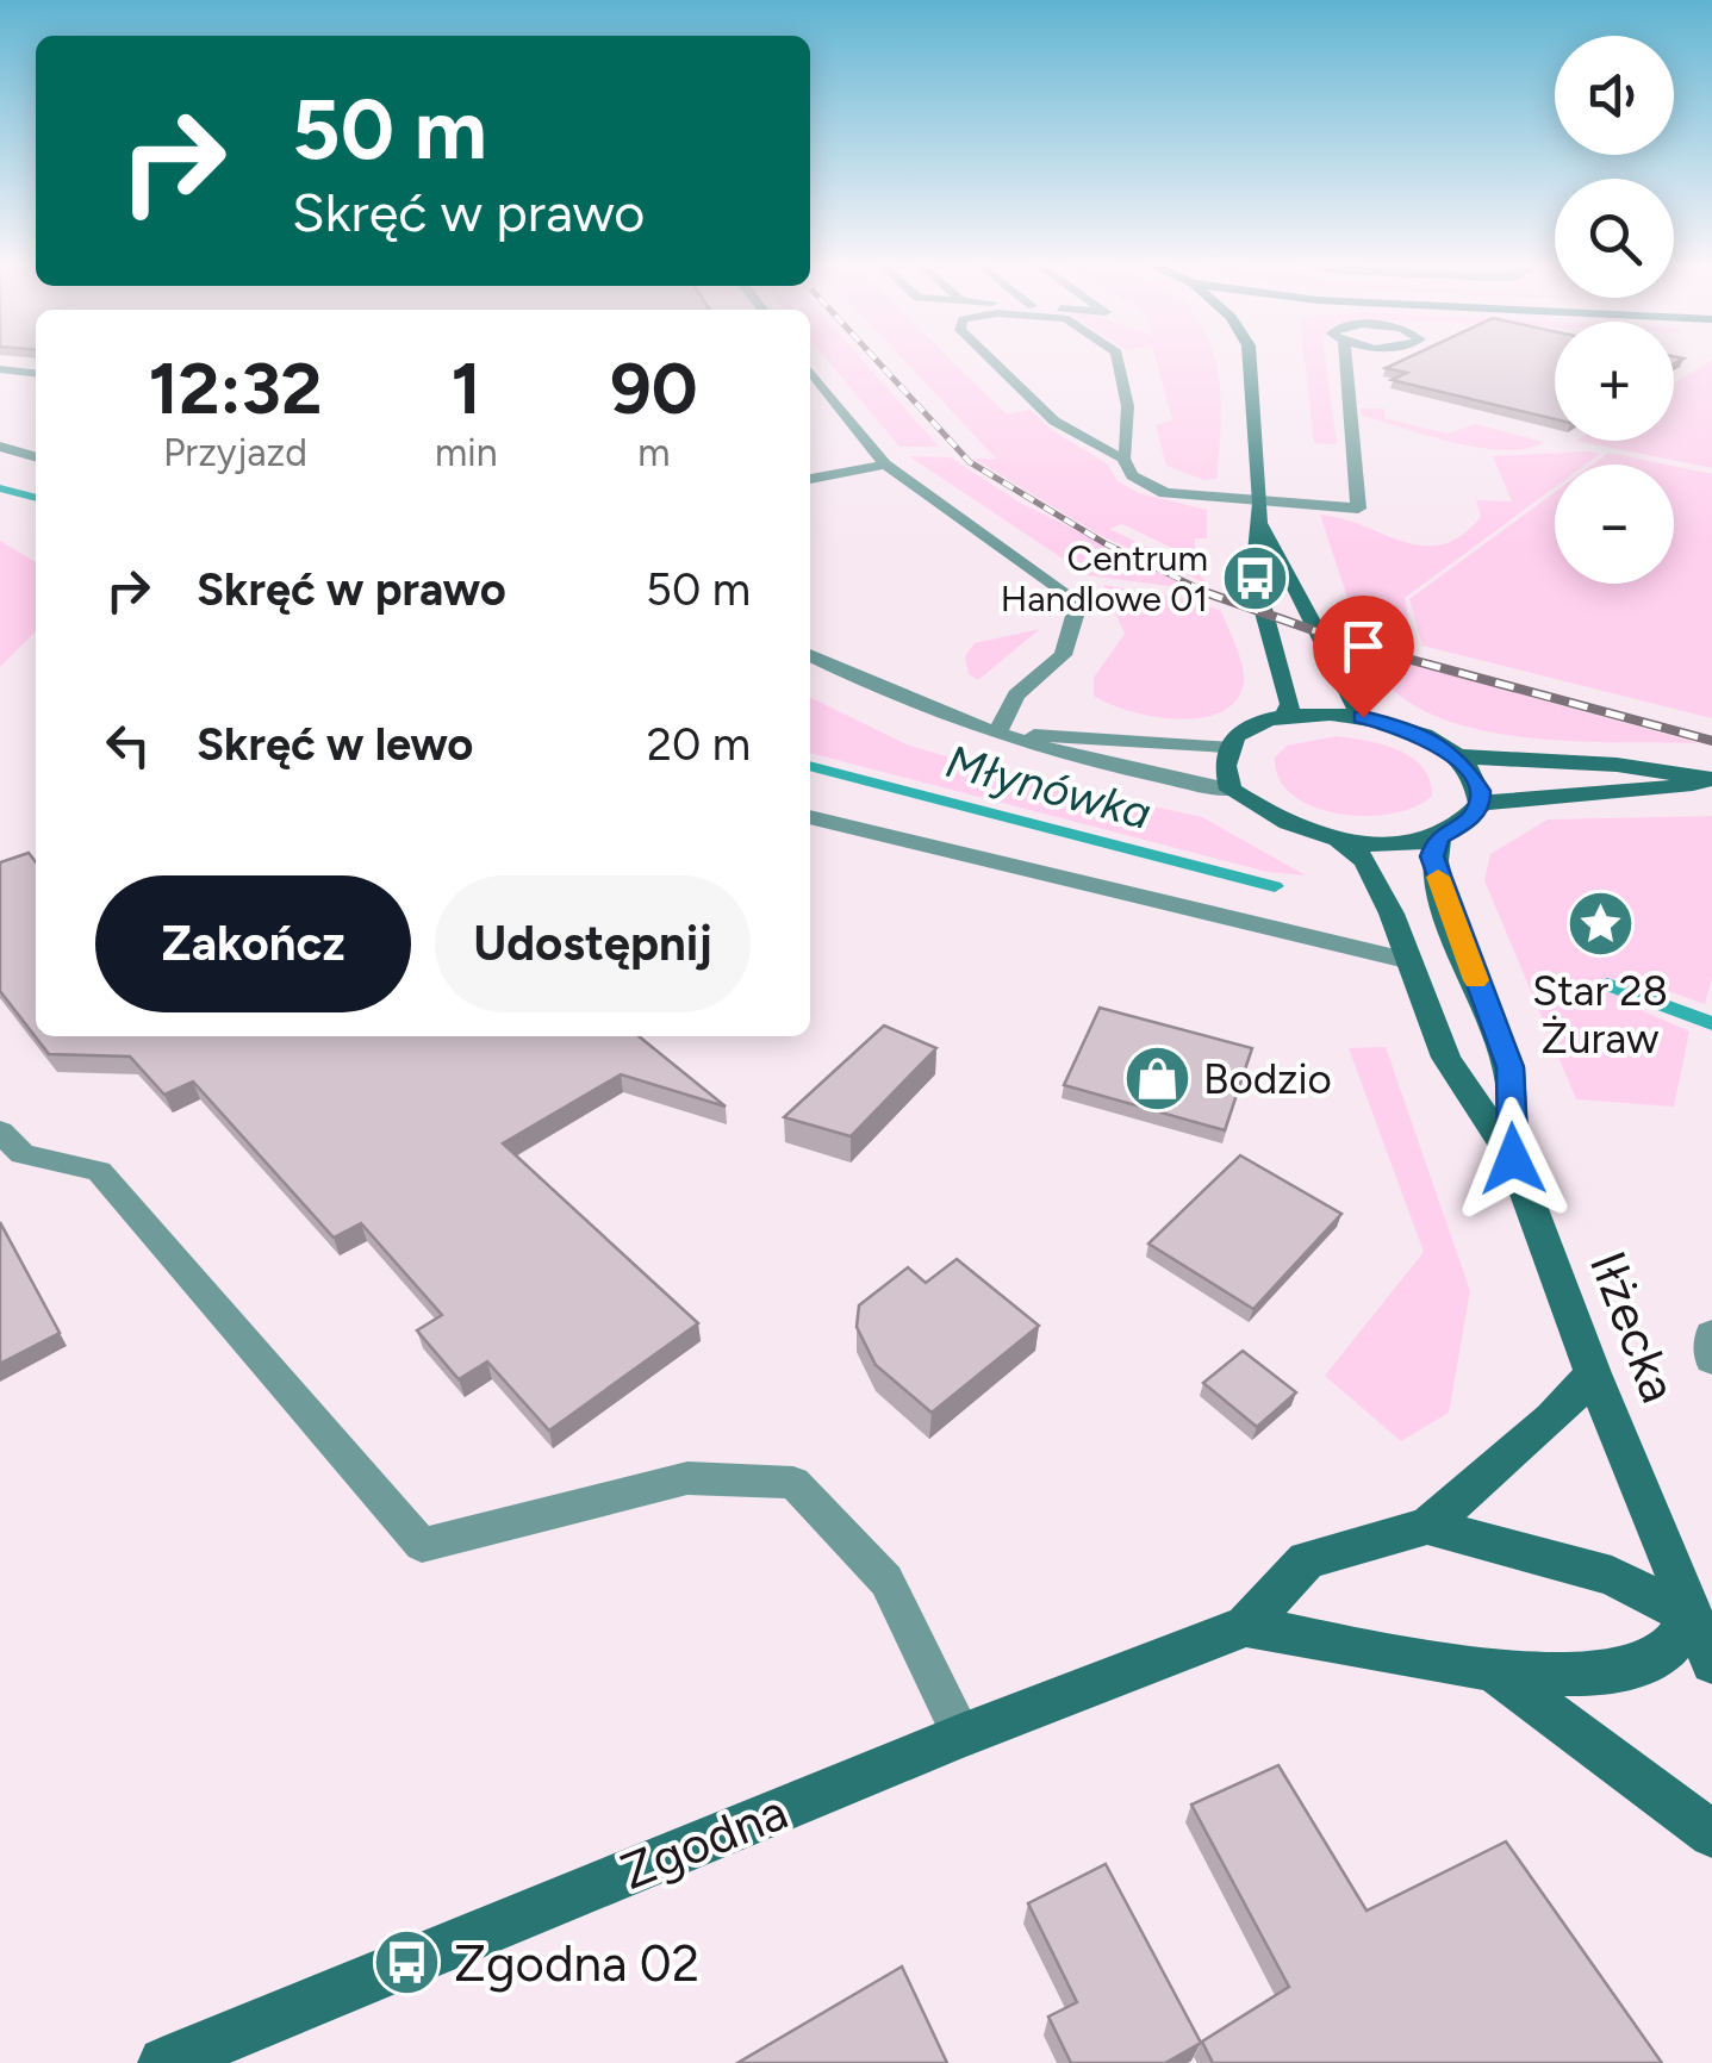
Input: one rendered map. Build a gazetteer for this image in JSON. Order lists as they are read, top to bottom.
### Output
{
  "streets": {
    "main road": ["Iłżecka", "Zgodna"]
  },
  "crossings": [
    ["Iłżecka", "Zgodna"]
  ],
  "water": ["Młynówka"],
  "places": {
    "bus stop": ["Centrum Handlowe 01", "Zgodna 02"],
    "place": ["Star 28 Żuraw"],
    "shop": ["Bodzio"]
  },
  "page": {
    "map_buttons": ["+", "−"],
    "turn": ["50 m", "Skręć w prawo"],
    "eta": [
      "12:32",
      "Przyjazd",
      "1",
      "min",
      "90",
      "m"
    ],
    "list": [
      {
        "name": "Skręć w prawo",
        "value": "50 m"
      },
      {
        "name": "Skręć w lewo",
        "value": "20 m"
      }
    ],
    "buttons": ["Zakończ", "Udostępnij"]
  }
}
